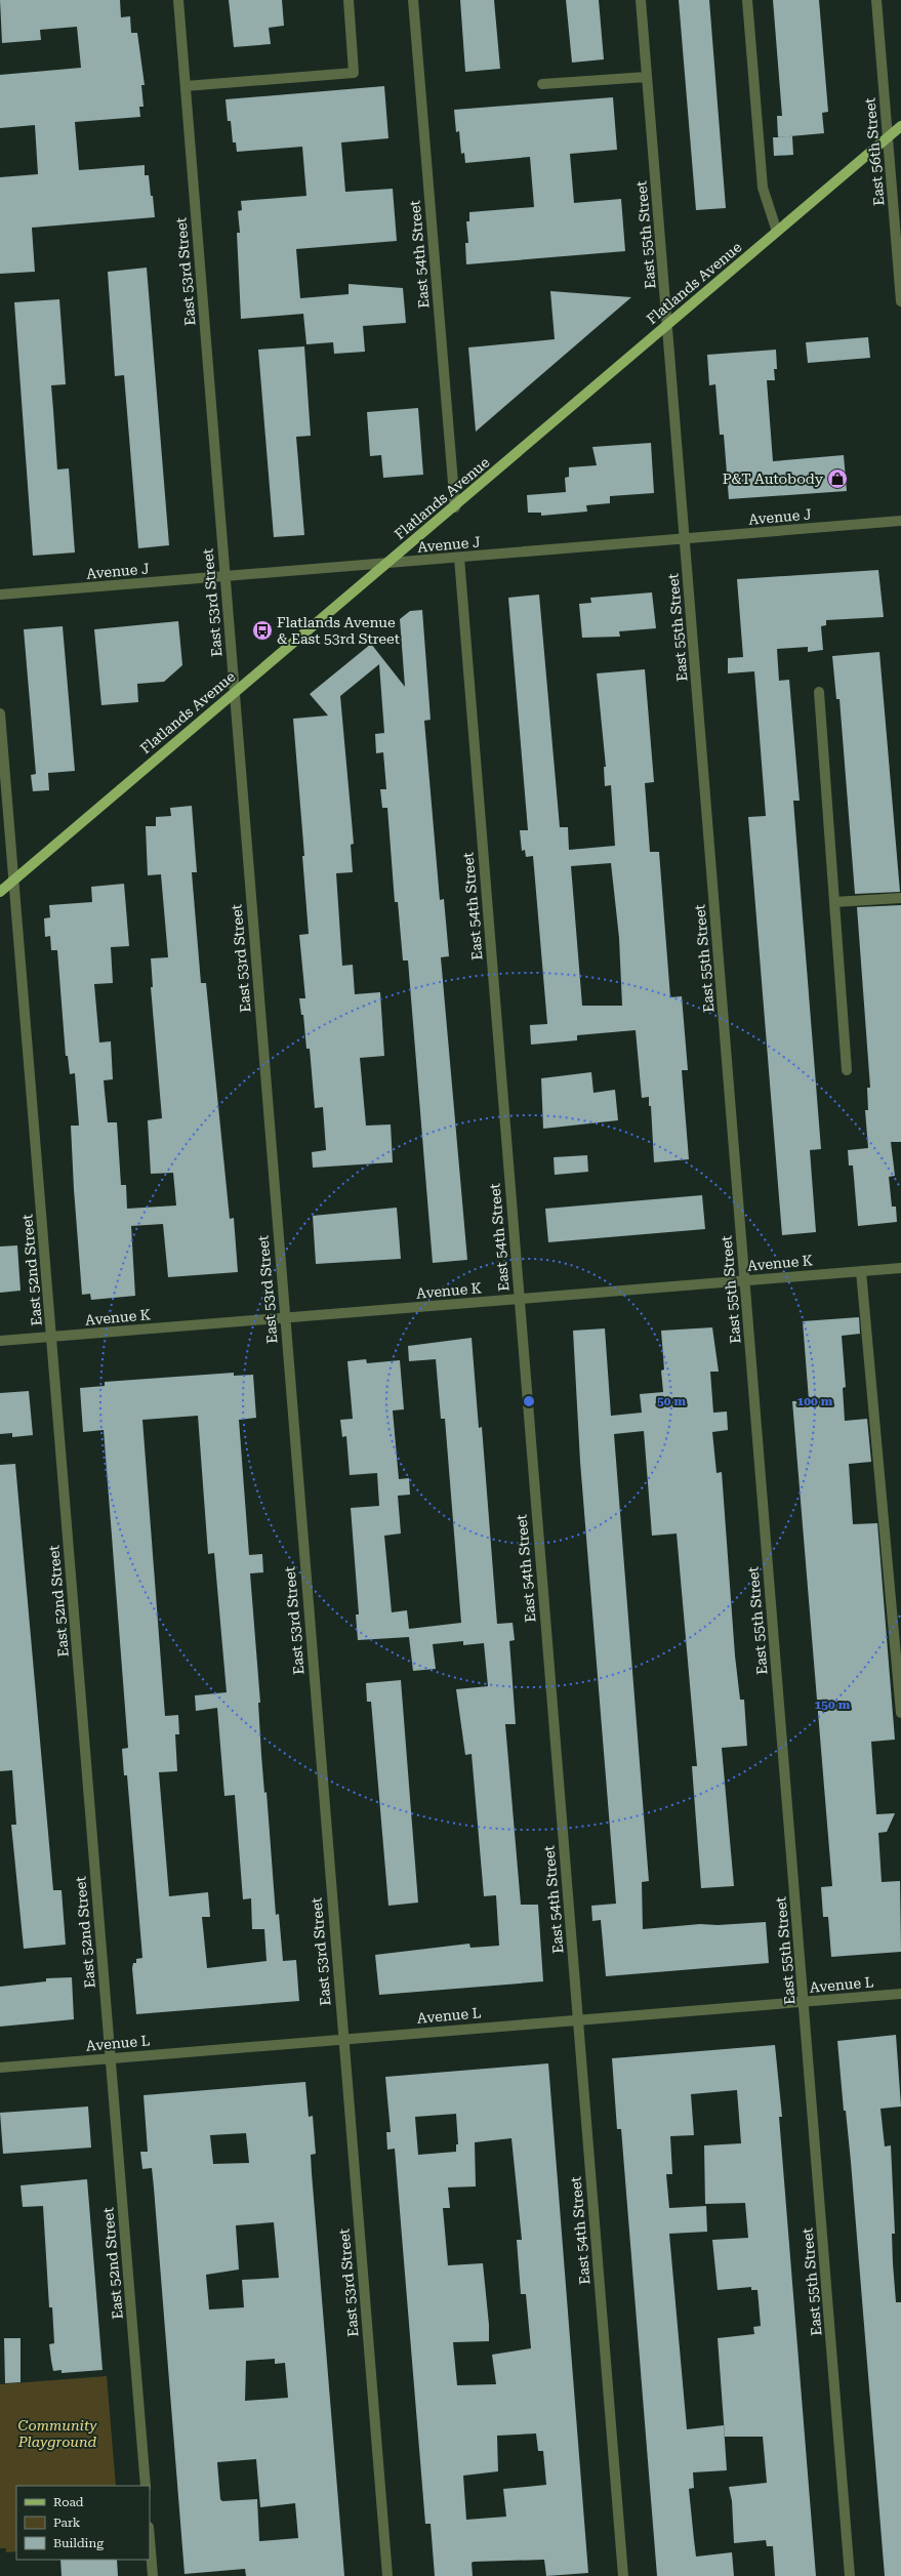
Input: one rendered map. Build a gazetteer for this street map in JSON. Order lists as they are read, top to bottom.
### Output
{
  "streets": {
    "main road": ["Flatlands Avenue"],
    "street": [
      "East 56th Street",
      "East 55th Street",
      "East 54th Street",
      "East 53rd Street",
      "Avenue J",
      "Avenue K",
      "East 52nd Street",
      "Avenue L"
    ]
  },
  "crossings": [
    ["East 56th Street", "Flatlands Avenue"],
    ["East 55th Street", "Flatlands Avenue"],
    ["East 55th Street", "Avenue J"],
    ["East 55th Street", "Avenue K"],
    ["East 55th Street", "Avenue L"],
    ["East 54th Street", "Flatlands Avenue"],
    ["East 54th Street", "Avenue J"],
    ["East 54th Street", "Avenue K"],
    ["East 54th Street", "Avenue L"],
    ["East 53rd Street", "Flatlands Avenue"],
    ["East 53rd Street", "Avenue J"],
    ["East 53rd Street", "Avenue K"],
    ["East 53rd Street", "Avenue L"],
    ["Flatlands Avenue", "Avenue J"],
    ["Flatlands Avenue", "East 52nd Street"],
    ["Avenue K", "East 52nd Street"],
    ["East 52nd Street", "Avenue L"]
  ],
  "parks": ["Community Playground"],
  "places": {
    "shop": ["P&T Autobody"],
    "bus stop": ["Flatlands Avenue & East 53rd Street"]
  },
  "legend": ["Road", "Park", "Building"],
  "rings": ["50 m", "100 m", "150 m"]
}
